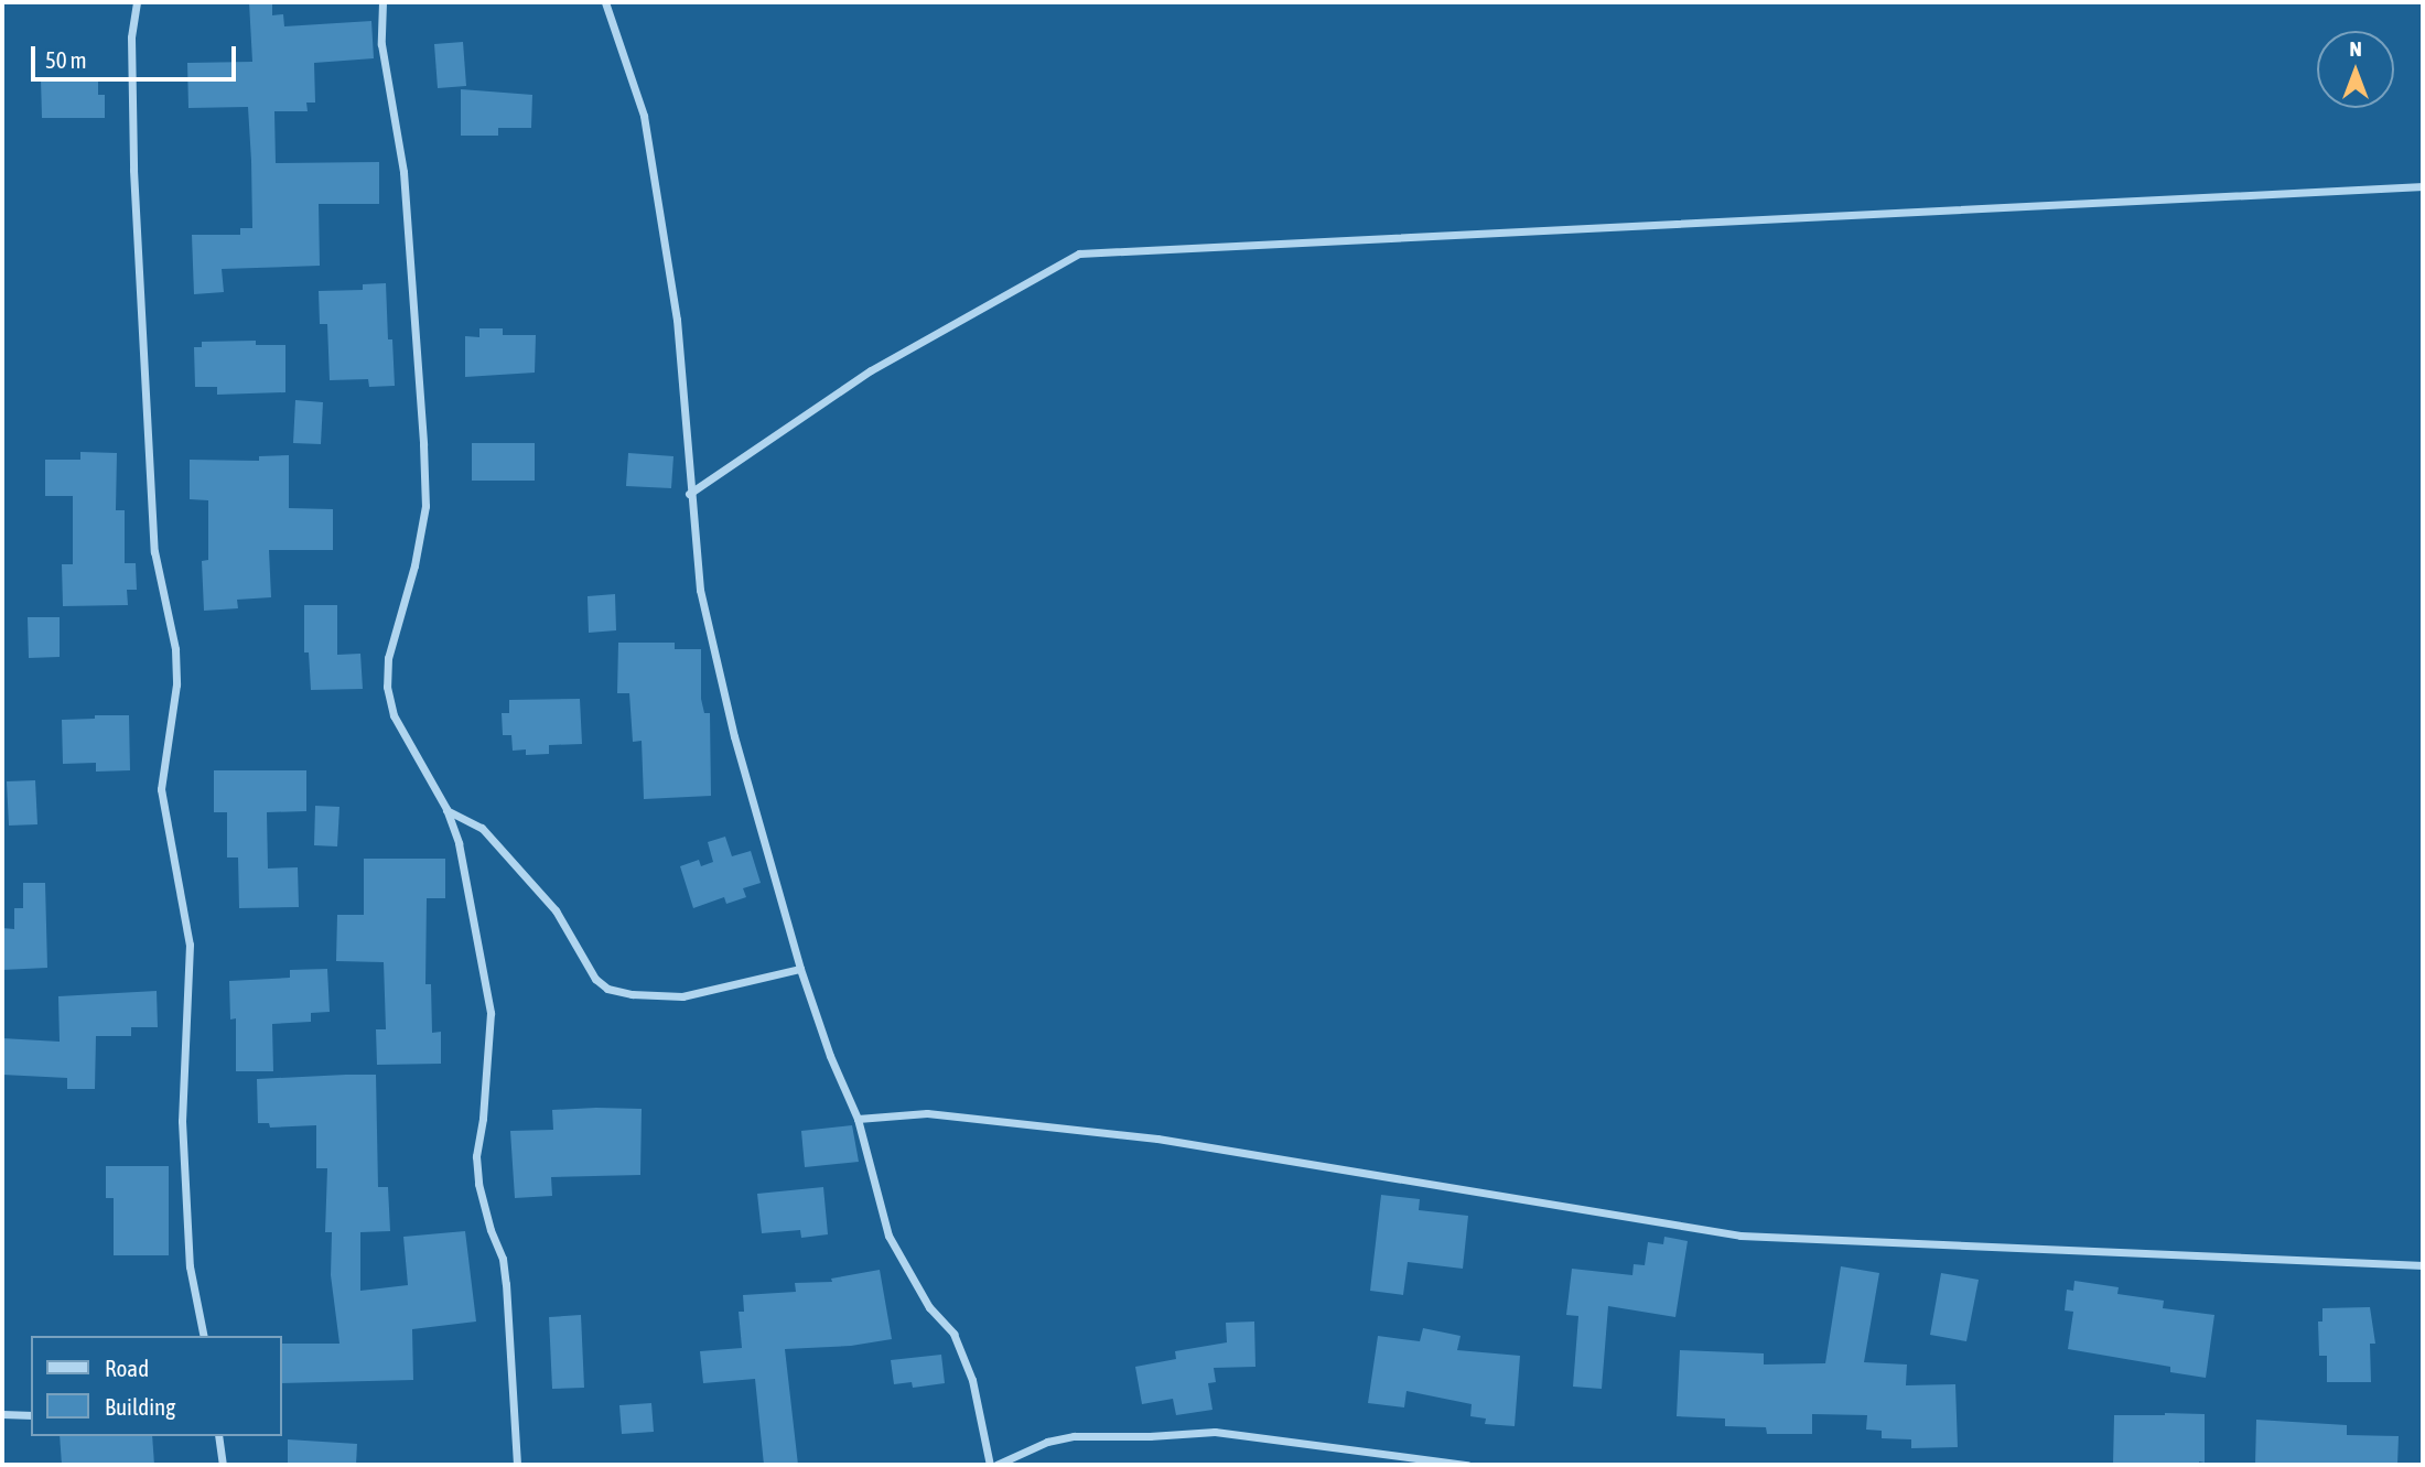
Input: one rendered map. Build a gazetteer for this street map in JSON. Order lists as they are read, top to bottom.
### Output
{
  "legend": ["Road", "Building"],
  "scale_bar": "50 m",
  "north": "top"
}
